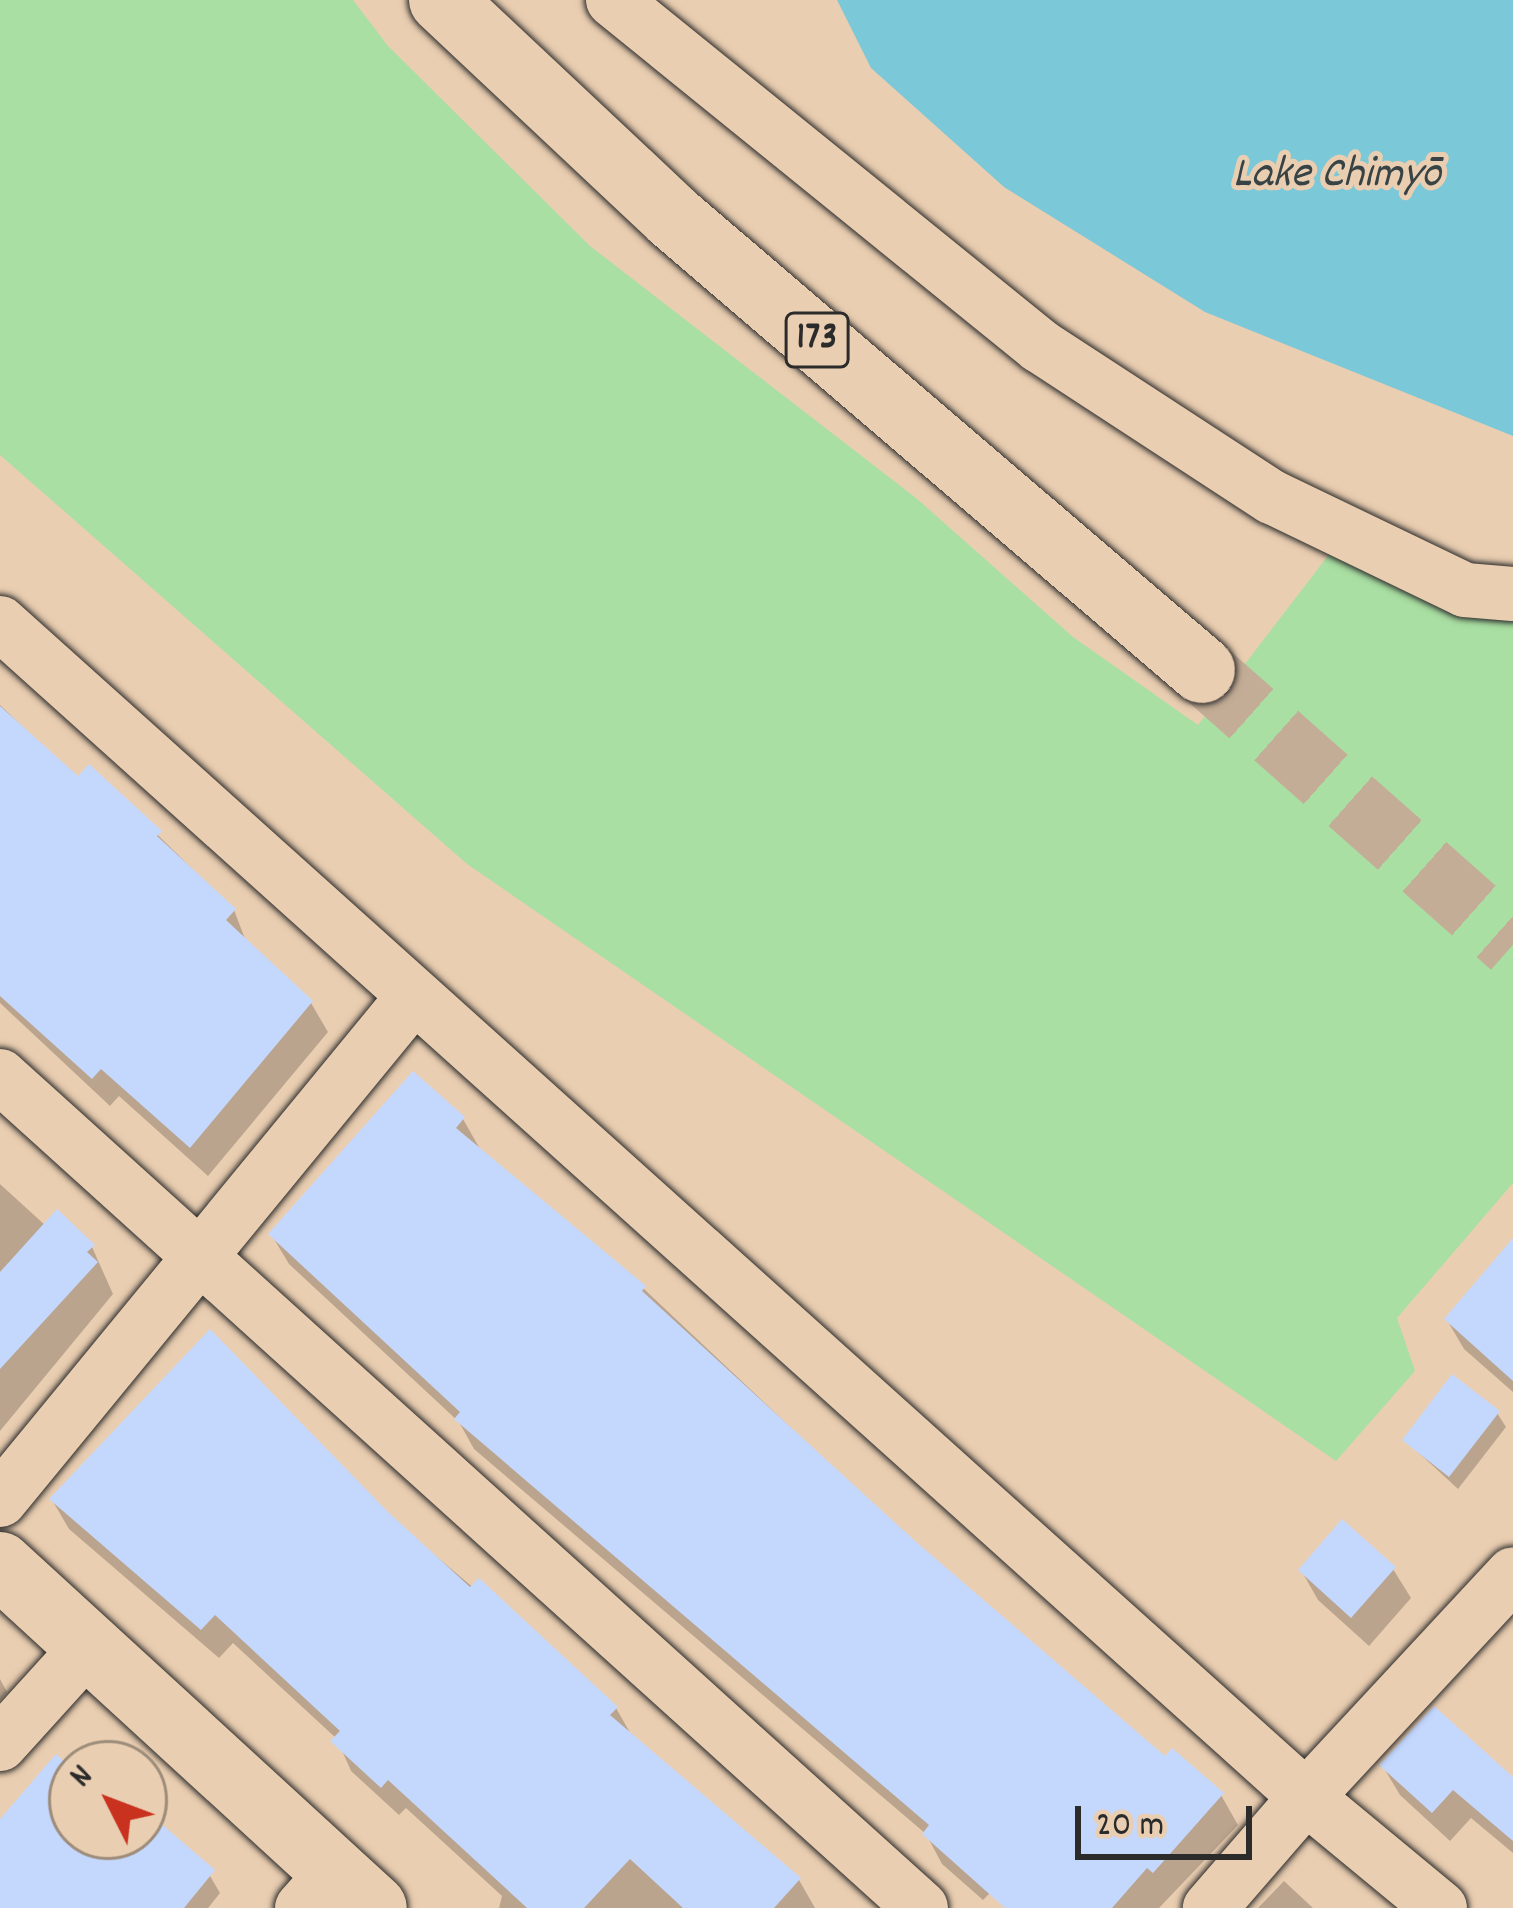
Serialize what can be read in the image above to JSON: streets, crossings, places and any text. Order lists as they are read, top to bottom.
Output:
{
  "streets": {
    "main road": ["173"]
  },
  "water": ["Lake Chimyō"],
  "scale_bar": "20 m",
  "north": "top left"
}
